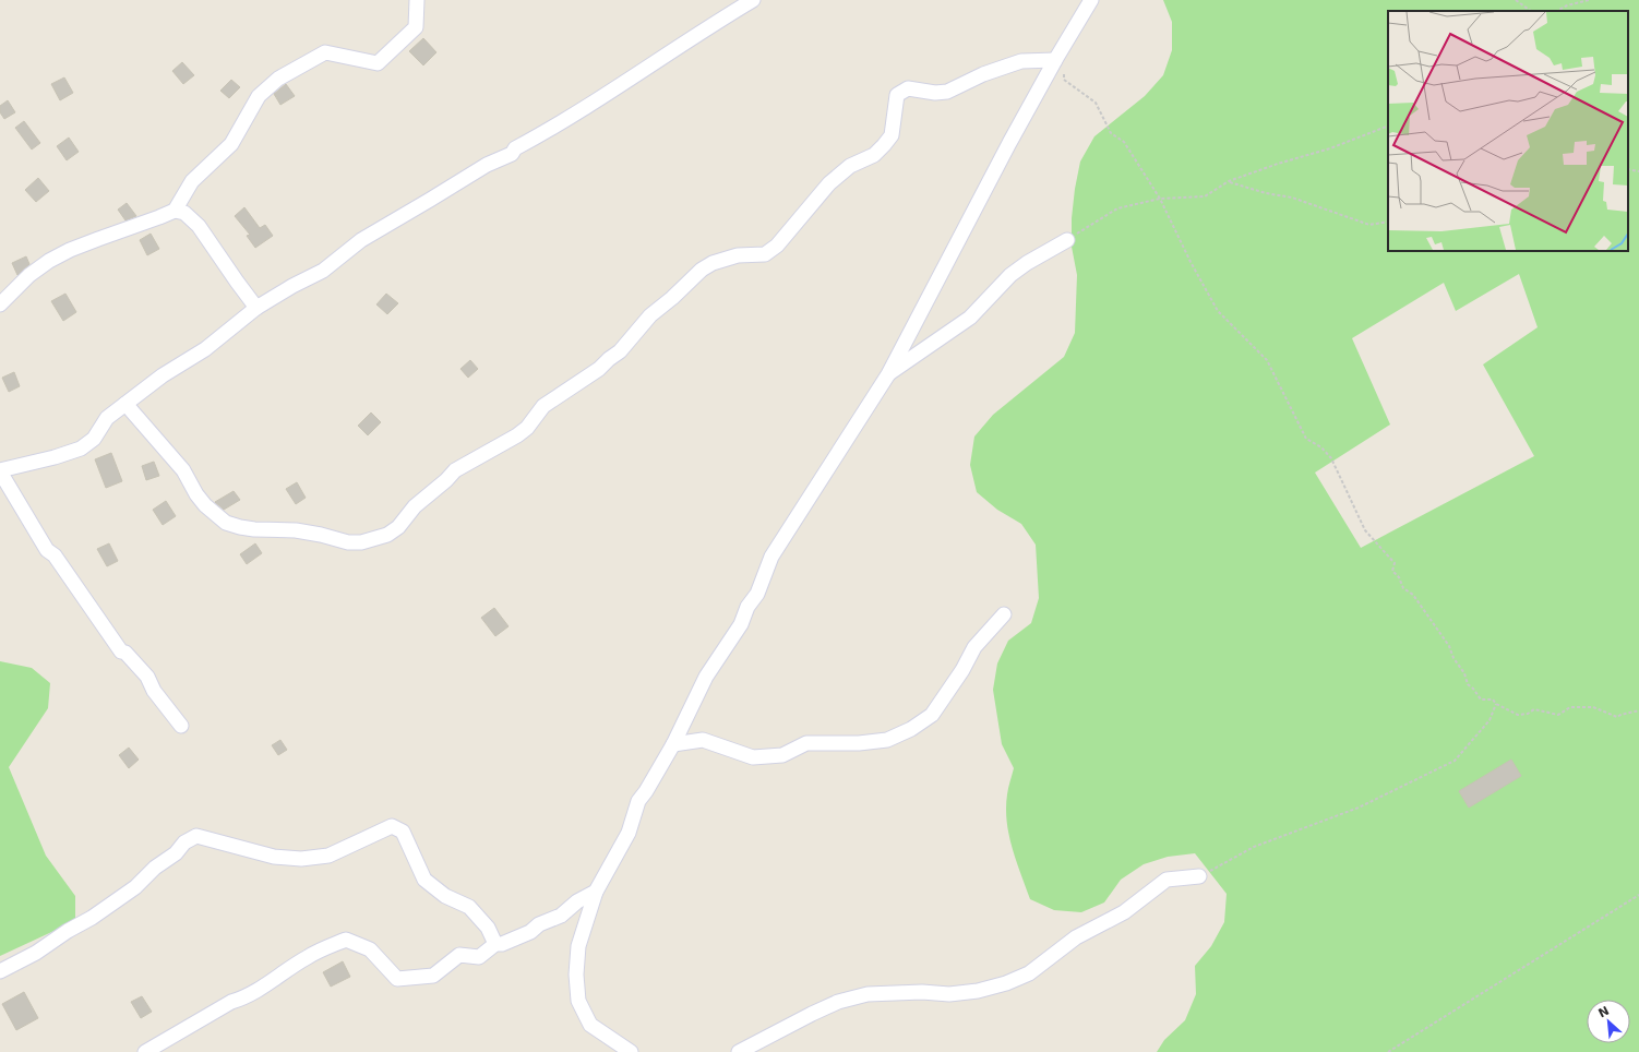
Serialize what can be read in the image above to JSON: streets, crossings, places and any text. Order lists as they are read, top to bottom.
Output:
{
  "north": "top left"
}
